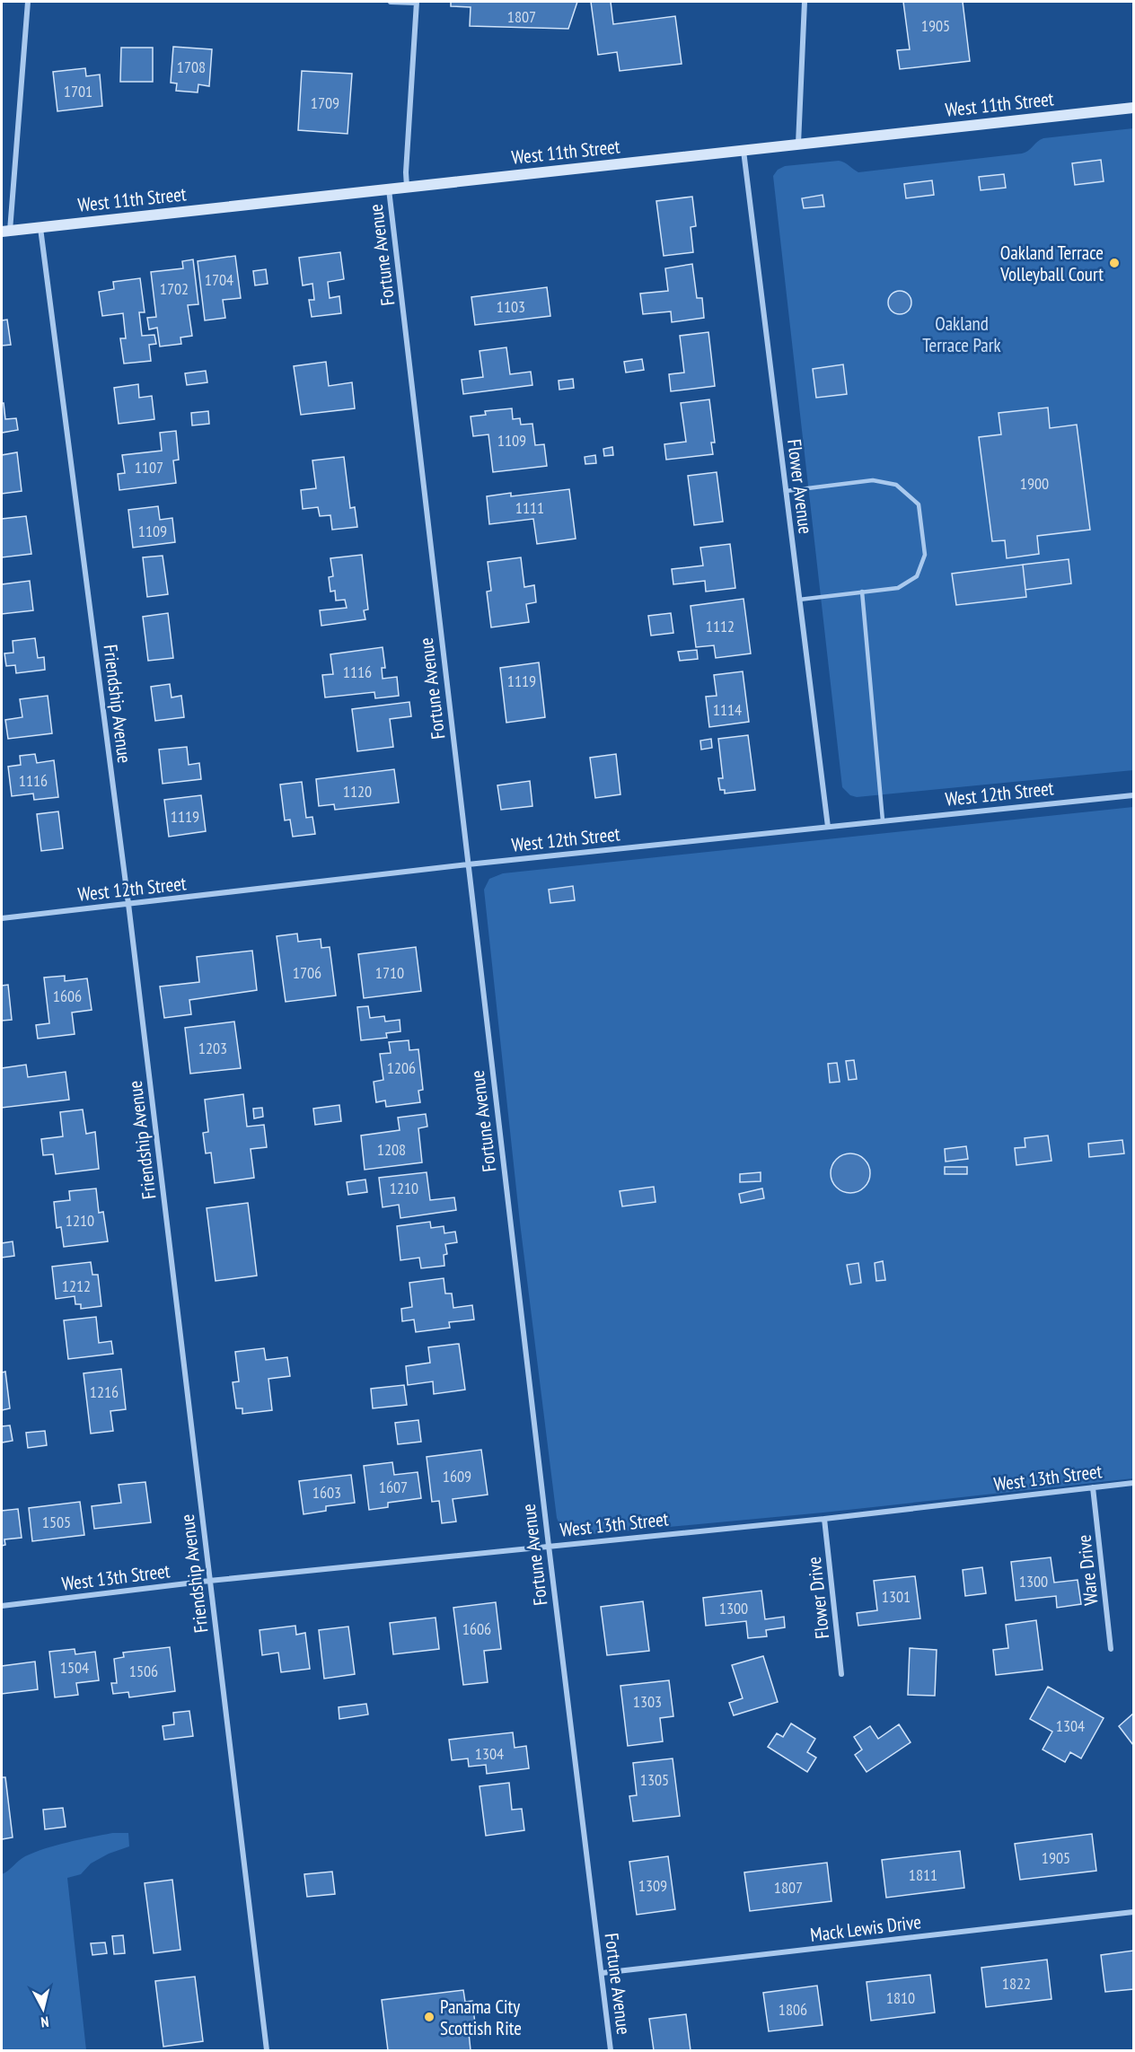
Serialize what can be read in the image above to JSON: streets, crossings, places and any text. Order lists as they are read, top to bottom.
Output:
{
  "streets": {
    "main road": ["West 11th Street"],
    "street": [
      "Fortune Avenue",
      "Flower Avenue",
      "Friendship Avenue",
      "West 12th Street",
      "West 13th Street",
      "Ware Drive",
      "Flower Drive",
      "Mack Lewis Drive"
    ]
  },
  "crossings": [
    ["West 11th Street", "Fortune Avenue"],
    ["West 11th Street", "Flower Avenue"],
    ["West 11th Street", "Friendship Avenue"],
    ["Fortune Avenue", "West 12th Street"],
    ["Fortune Avenue", "West 13th Street"],
    ["Fortune Avenue", "Mack Lewis Drive"],
    ["Flower Avenue", "West 12th Street"],
    ["Friendship Avenue", "West 12th Street"],
    ["Friendship Avenue", "West 13th Street"],
    ["West 13th Street", "Ware Drive"],
    ["West 13th Street", "Flower Drive"]
  ],
  "parks": ["Oakland Terrace Park"],
  "places": ["Oakland Terrace Volleyball Court", "Panama City Scottish Rite"],
  "house_numbers": [
    "1807",
    "1905",
    "1708",
    "1701",
    "1709",
    "1704",
    "1702",
    "1103",
    "1109",
    "1107",
    "1900",
    "1111",
    "1109",
    "1112",
    "1116",
    "1119",
    "1114",
    "1116",
    "1120",
    "1119",
    "1706",
    "1710",
    "1606",
    "1203",
    "1206",
    "1208",
    "1210",
    "1210",
    "1212",
    "1216",
    "1609",
    "1607",
    "1603",
    "1505",
    "1300",
    "1301",
    "1300",
    "1606",
    "1504",
    "1506",
    "1303",
    "1304",
    "1304",
    "1305",
    "1905",
    "1811",
    "1309",
    "1807",
    "1822",
    "1810",
    "1806"
  ],
  "north": "bottom"
}
